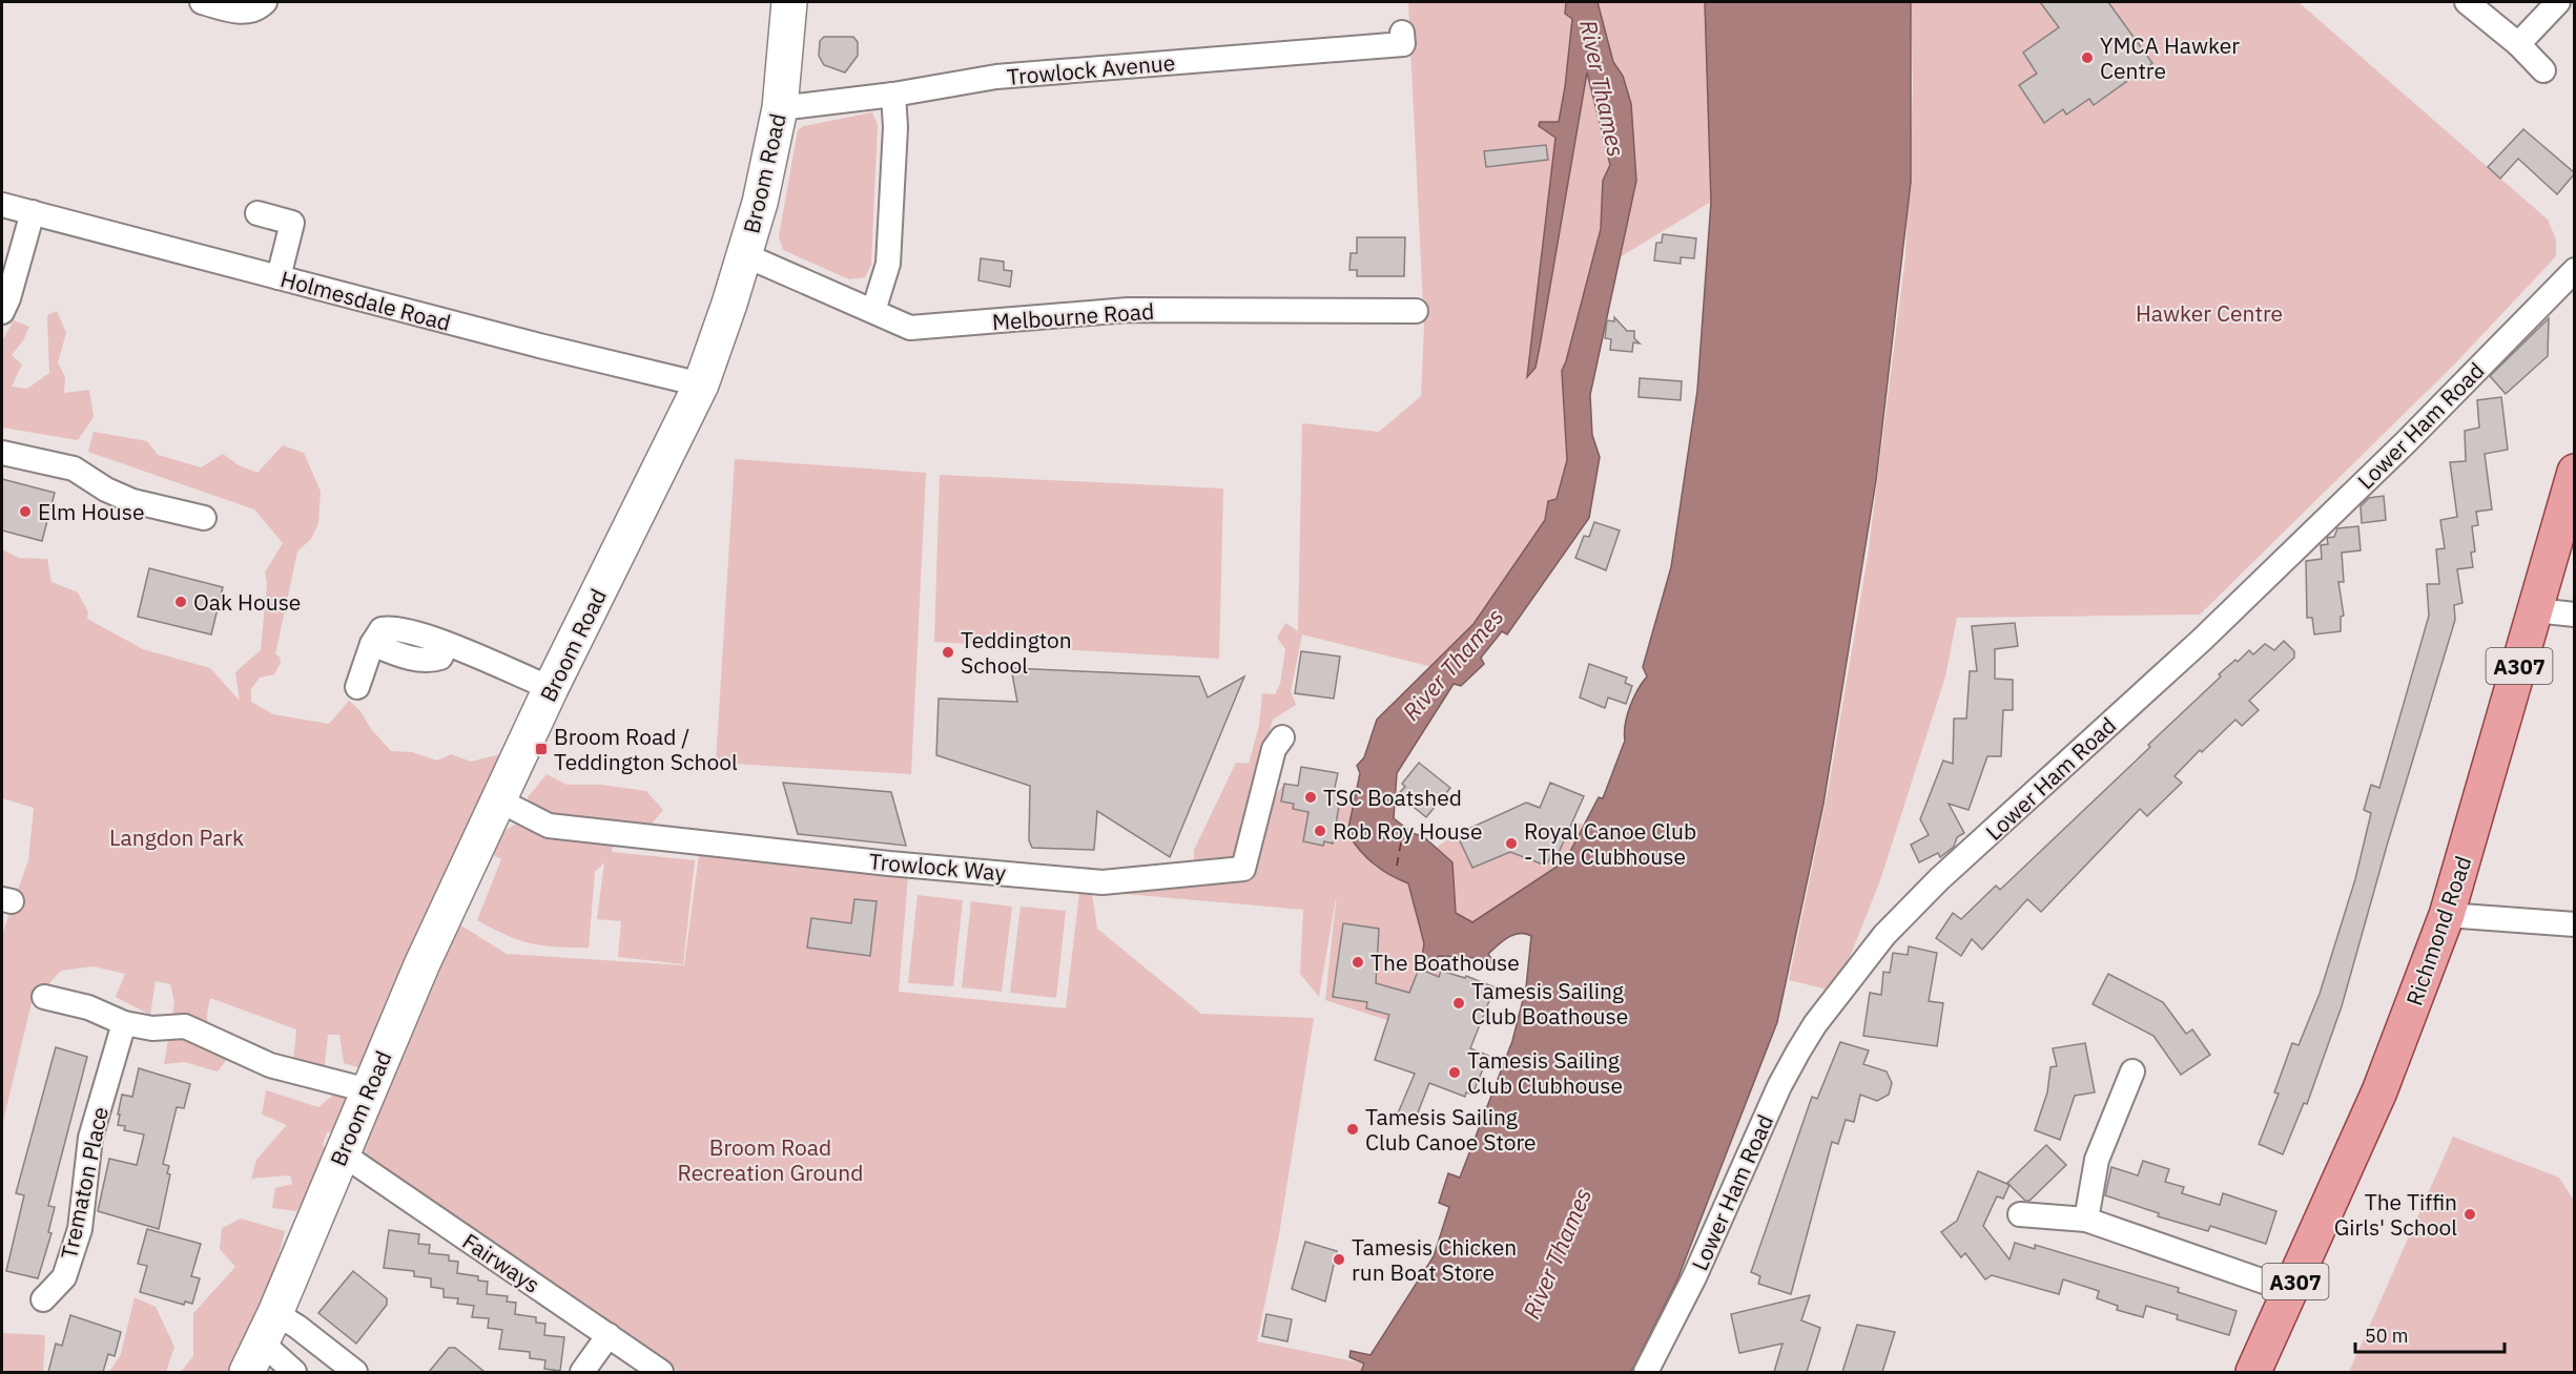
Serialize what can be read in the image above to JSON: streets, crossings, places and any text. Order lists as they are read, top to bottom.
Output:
{
  "streets": {
    "main road": ["A307", "Richmond Road"],
    "street": [
      "Trowlock Avenue",
      "Broom Road",
      "Holmesdale Road",
      "Melbourne Road",
      "Lower Ham Road",
      "Trowlock Way",
      "Trematon Place",
      "Fairways"
    ]
  },
  "crossings": [
    ["Trowlock Avenue", "Broom Road"],
    ["Broom Road", "Holmesdale Road"],
    ["Broom Road", "Melbourne Road"],
    ["Broom Road", "Trowlock Way"],
    ["Broom Road", "Fairways"]
  ],
  "water": ["River Thames"],
  "parks": ["Hawker Centre", "Langdon Park", "Broom Road Recreation Ground"],
  "places": {
    "other": [
      "YMCA Hawker Centre",
      "Elm House",
      "Oak House",
      "Teddington School",
      "TSC Boatshed",
      "Rob Roy House",
      "Royal Canoe Club - The Clubhouse",
      "The Boathouse",
      "Tamesis Sailing Club Boathouse",
      "Tamesis Sailing Club Clubhouse",
      "Tamesis Sailing Club Canoe Store",
      "The Tiffin Girls' School",
      "Tamesis Chicken run Boat Store"
    ],
    "transit": ["Broom Road / Teddington School"]
  },
  "scale_bar": "50 m"
}
